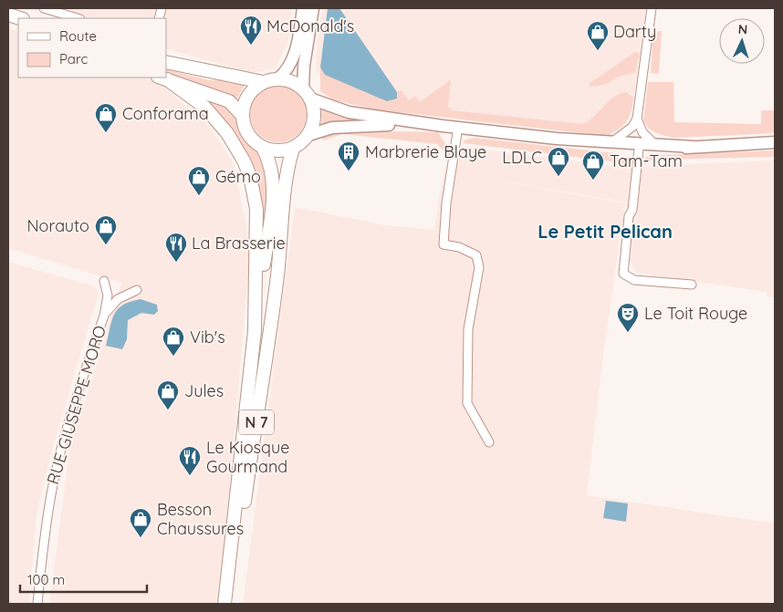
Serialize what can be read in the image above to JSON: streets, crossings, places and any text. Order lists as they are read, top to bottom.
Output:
{
  "streets": {
    "main road": ["N 7"],
    "street": ["RUE GIUSEPPE MORO"]
  },
  "districts": ["Le Petit Pelican"],
  "places": {
    "restaurant": ["McDonald's", "La Brasserie", "Le Kiosque Gourmand"],
    "shop": [
      "Darty",
      "Conforama",
      "LDLC",
      "Tam-Tam",
      "Gémo",
      "Norauto",
      "Vib's",
      "Jules",
      "Besson Chaussures"
    ],
    "building": ["Marbrerie Blaye"],
    "theatre": ["Le Toit Rouge"]
  },
  "legend": ["Route", "Parc"],
  "scale_bar": "100 m",
  "north": "top"
}
